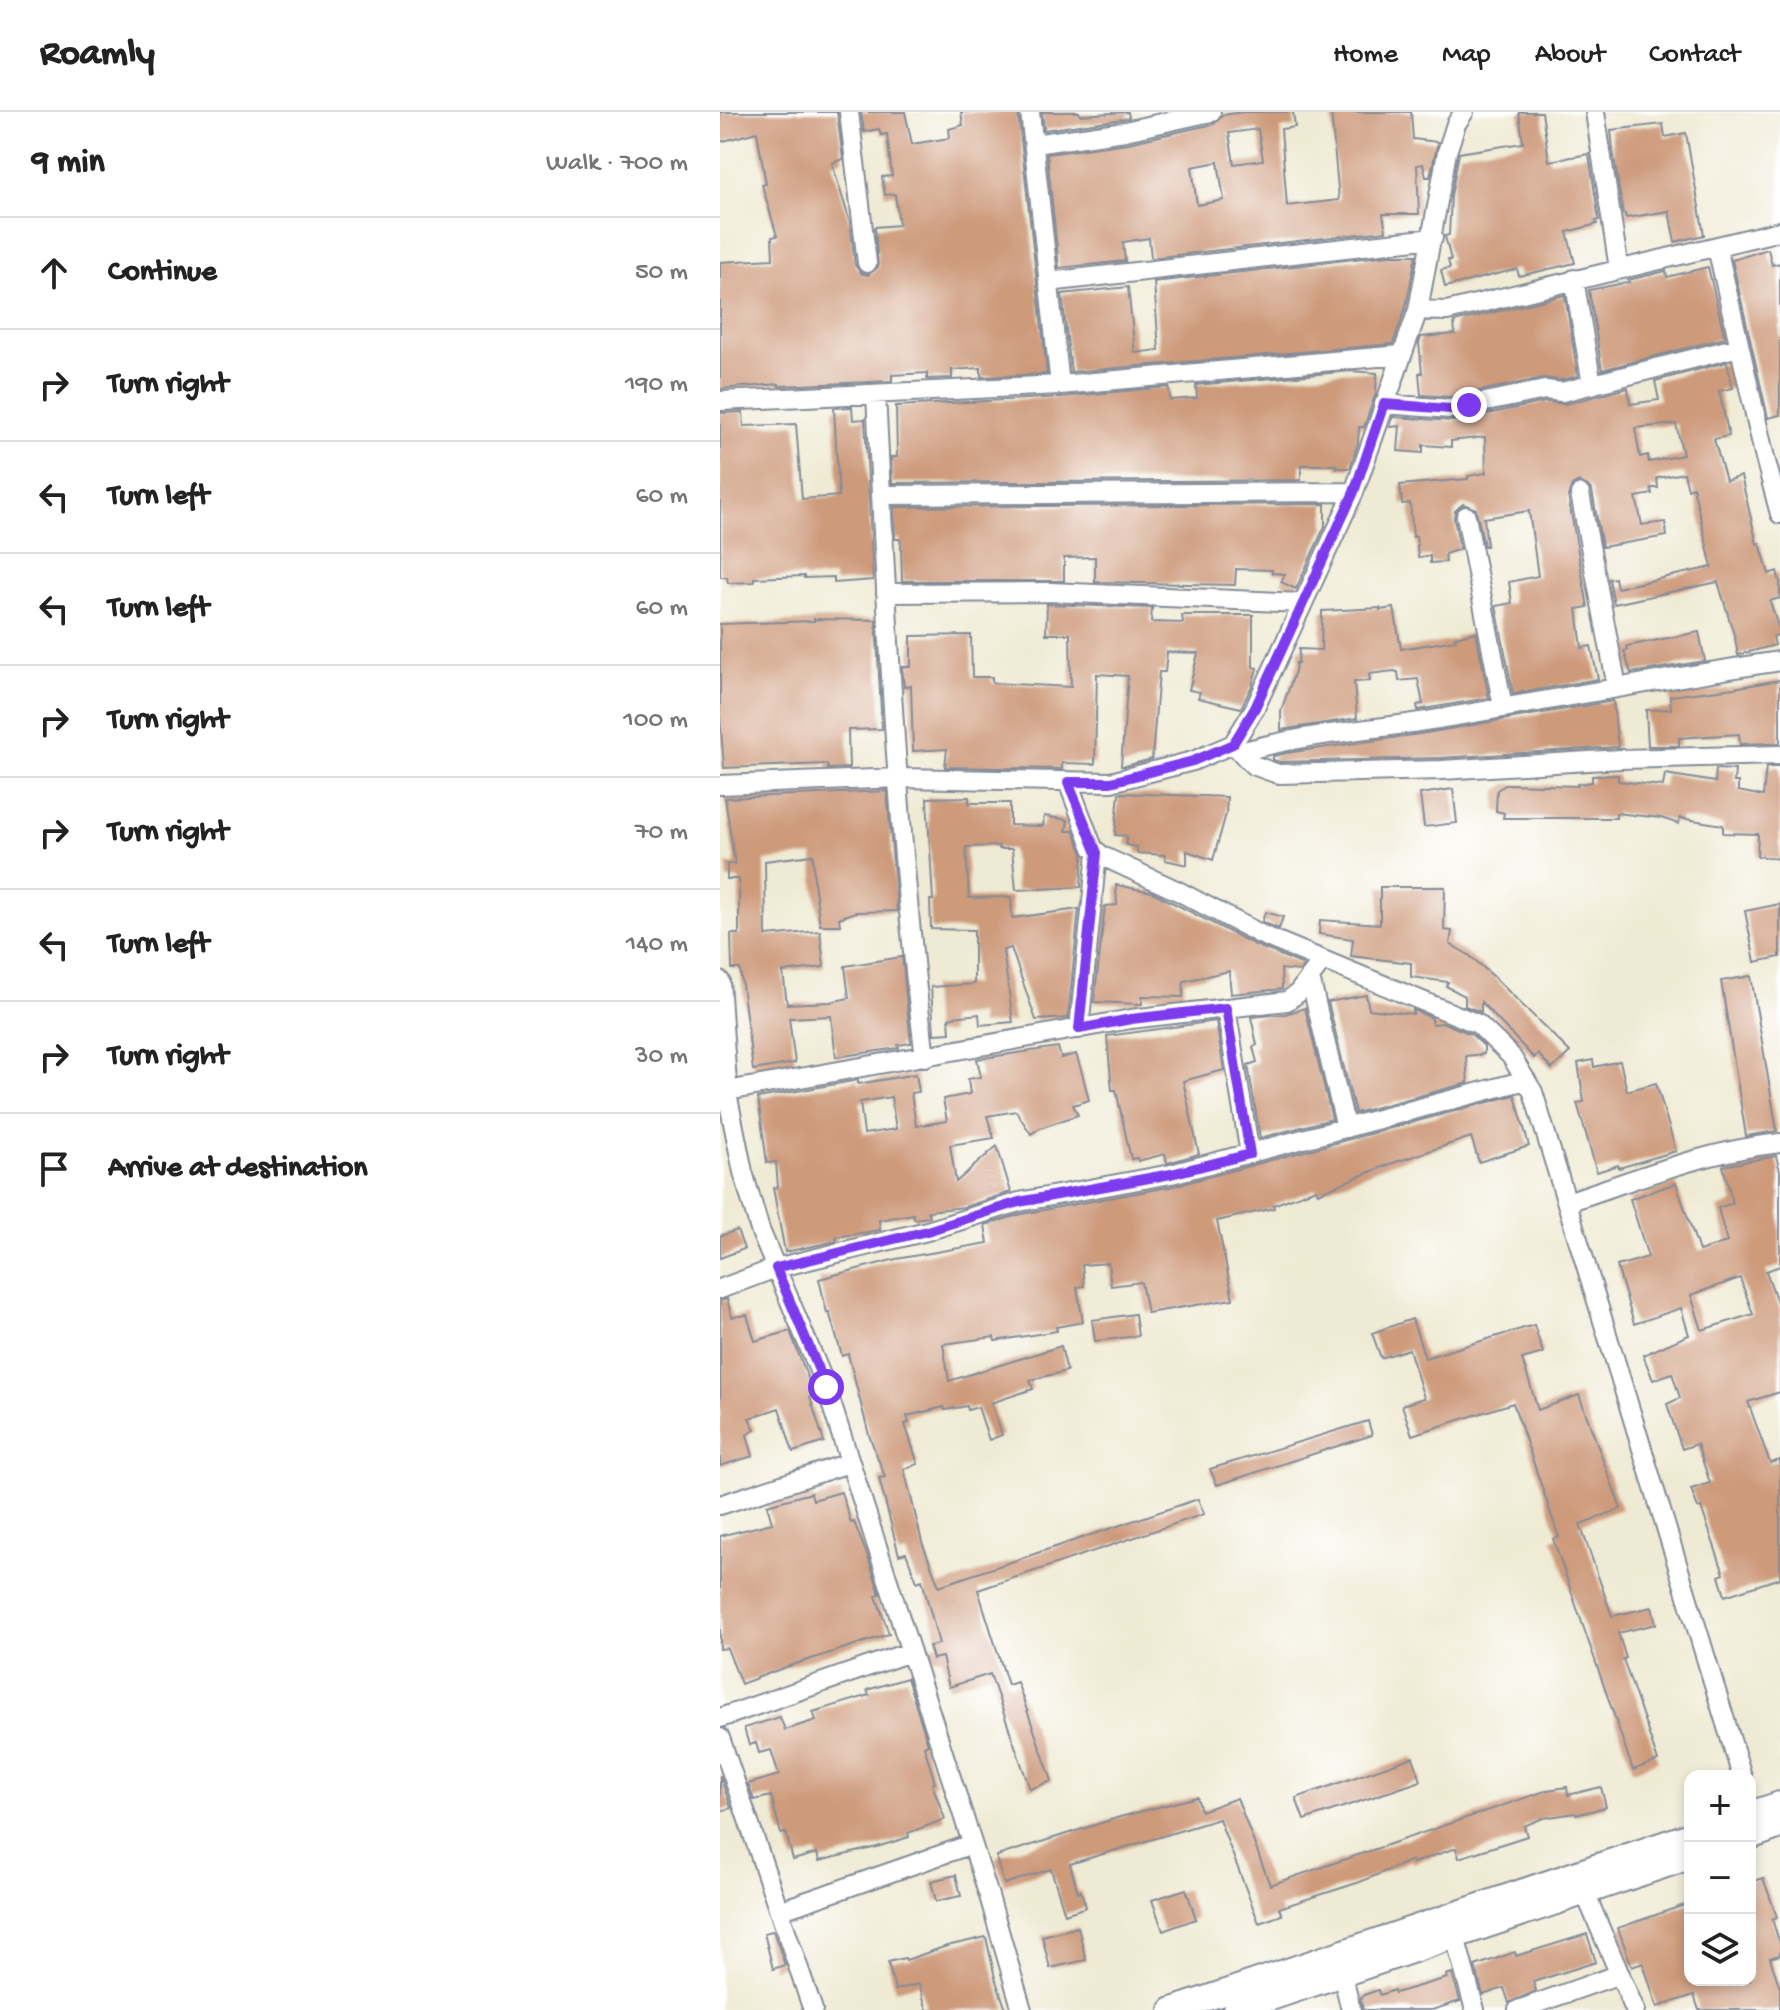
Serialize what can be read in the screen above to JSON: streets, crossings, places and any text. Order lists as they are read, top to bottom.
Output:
{
  "page": {
    "header": "Roamly",
    "nav": [
      "Home",
      "Map",
      "About",
      "Contact"
    ],
    "heading": ["9 min", "Walk · 700 m"],
    "list": [
      ["Continue", "50 m"],
      ["Turn right", "190 m"],
      ["Turn left", "60 m"],
      ["Turn left", "60 m"],
      ["Turn right", "100 m"],
      ["Turn right", "70 m"],
      ["Turn left", "140 m"],
      ["Turn right", "30 m"],
      "Arrive at destination"
    ],
    "map_buttons": ["+", "−"]
  }
}
